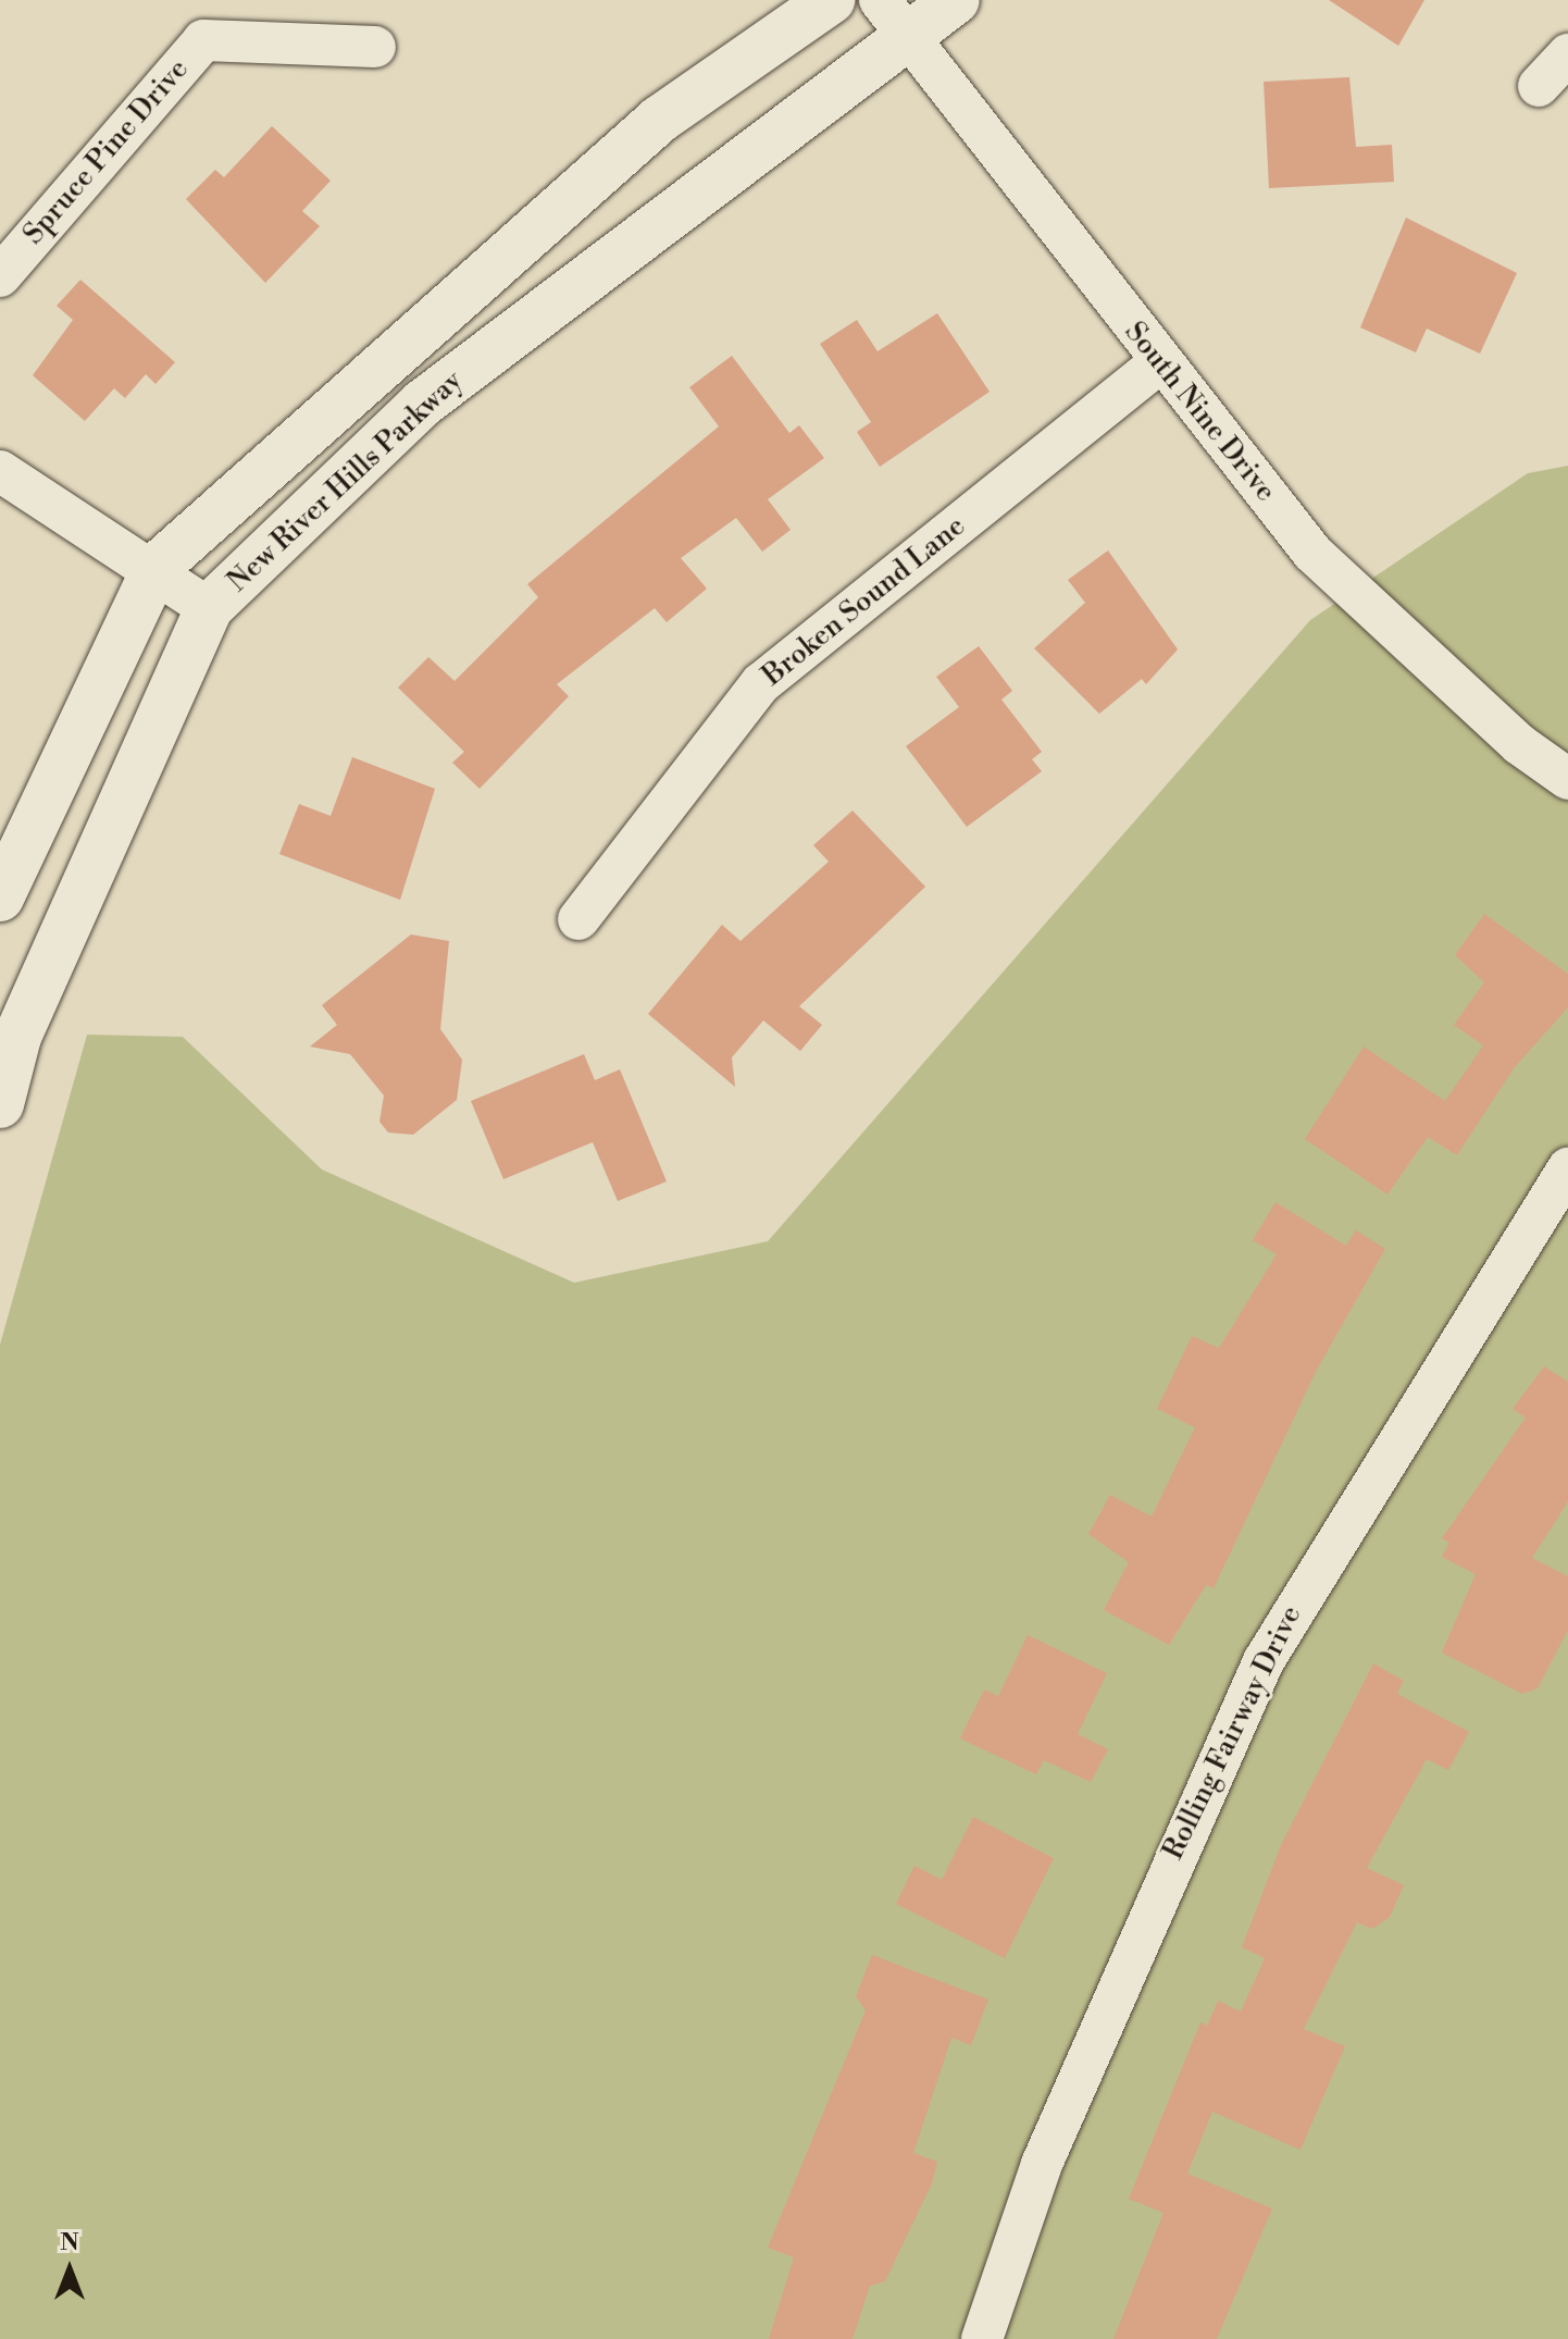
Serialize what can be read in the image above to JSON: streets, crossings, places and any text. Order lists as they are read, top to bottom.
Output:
{
  "streets": {
    "street": [
      "Spruce Pine Drive",
      "South Nine Drive",
      "New River Hills Parkway",
      "Broken Sound Lane",
      "Rolling Fairway Drive"
    ]
  },
  "crossings": [
    ["South Nine Drive", "New River Hills Parkway"],
    ["South Nine Drive", "Broken Sound Lane"]
  ],
  "north": "top"
}
